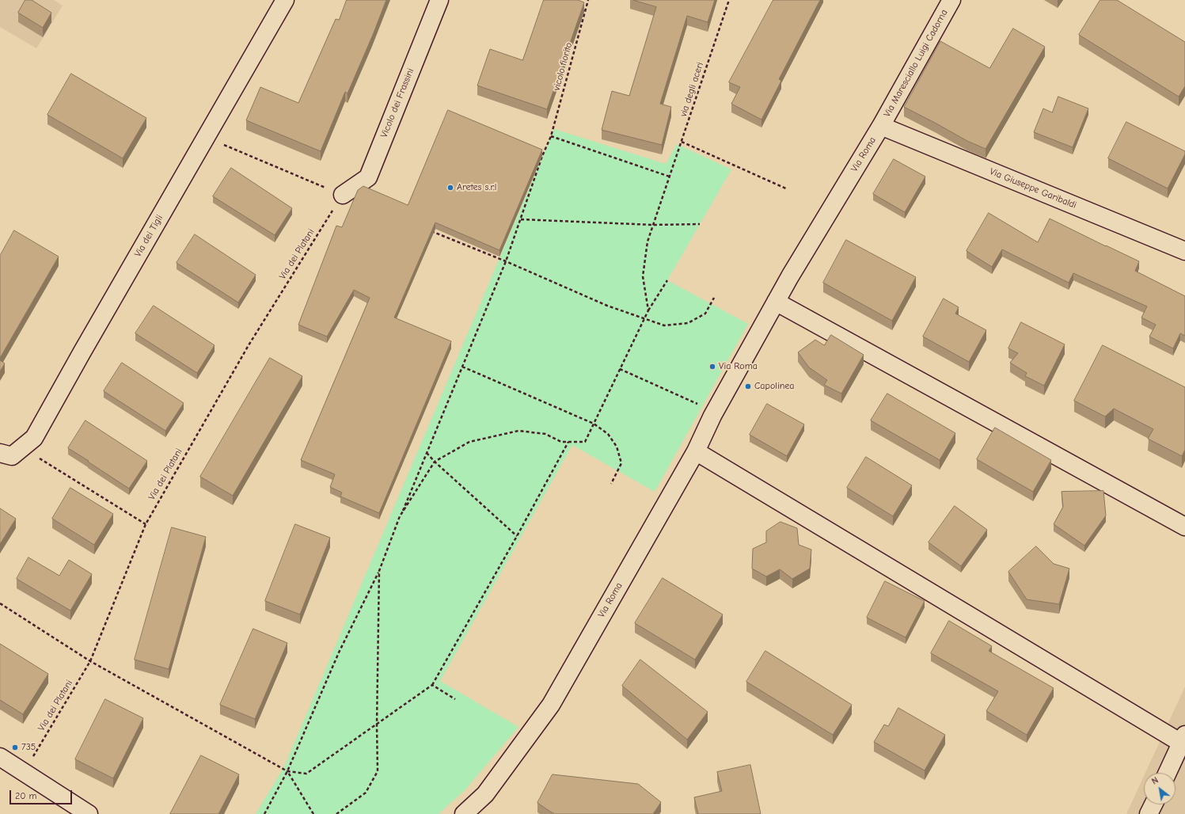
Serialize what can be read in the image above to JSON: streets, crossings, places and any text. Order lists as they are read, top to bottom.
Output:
{
  "streets": {
    "street": [
      "Via Maresciallo Luigi Cadorna",
      "Vicolo dei Frassini",
      "Via Roma",
      "Via Giuseppe Garibaldi",
      "Via dei Tigli"
    ],
    "path": ["vicolo fiorito", "via degli aceri", "Via dei Platani"]
  },
  "crossings": [
    ["Via Maresciallo Luigi Cadorna", "Via Roma"],
    ["Via Maresciallo Luigi Cadorna", "Via Giuseppe Garibaldi"],
    ["Vicolo dei Frassini", "Via dei Platani"],
    ["Via Roma", "Via Giuseppe Garibaldi"]
  ],
  "places": [
    "Aretes s.r.l",
    "Via Roma",
    "Capolinea",
    "735"
  ],
  "scale_bar": "20 m",
  "north": "top left"
}
